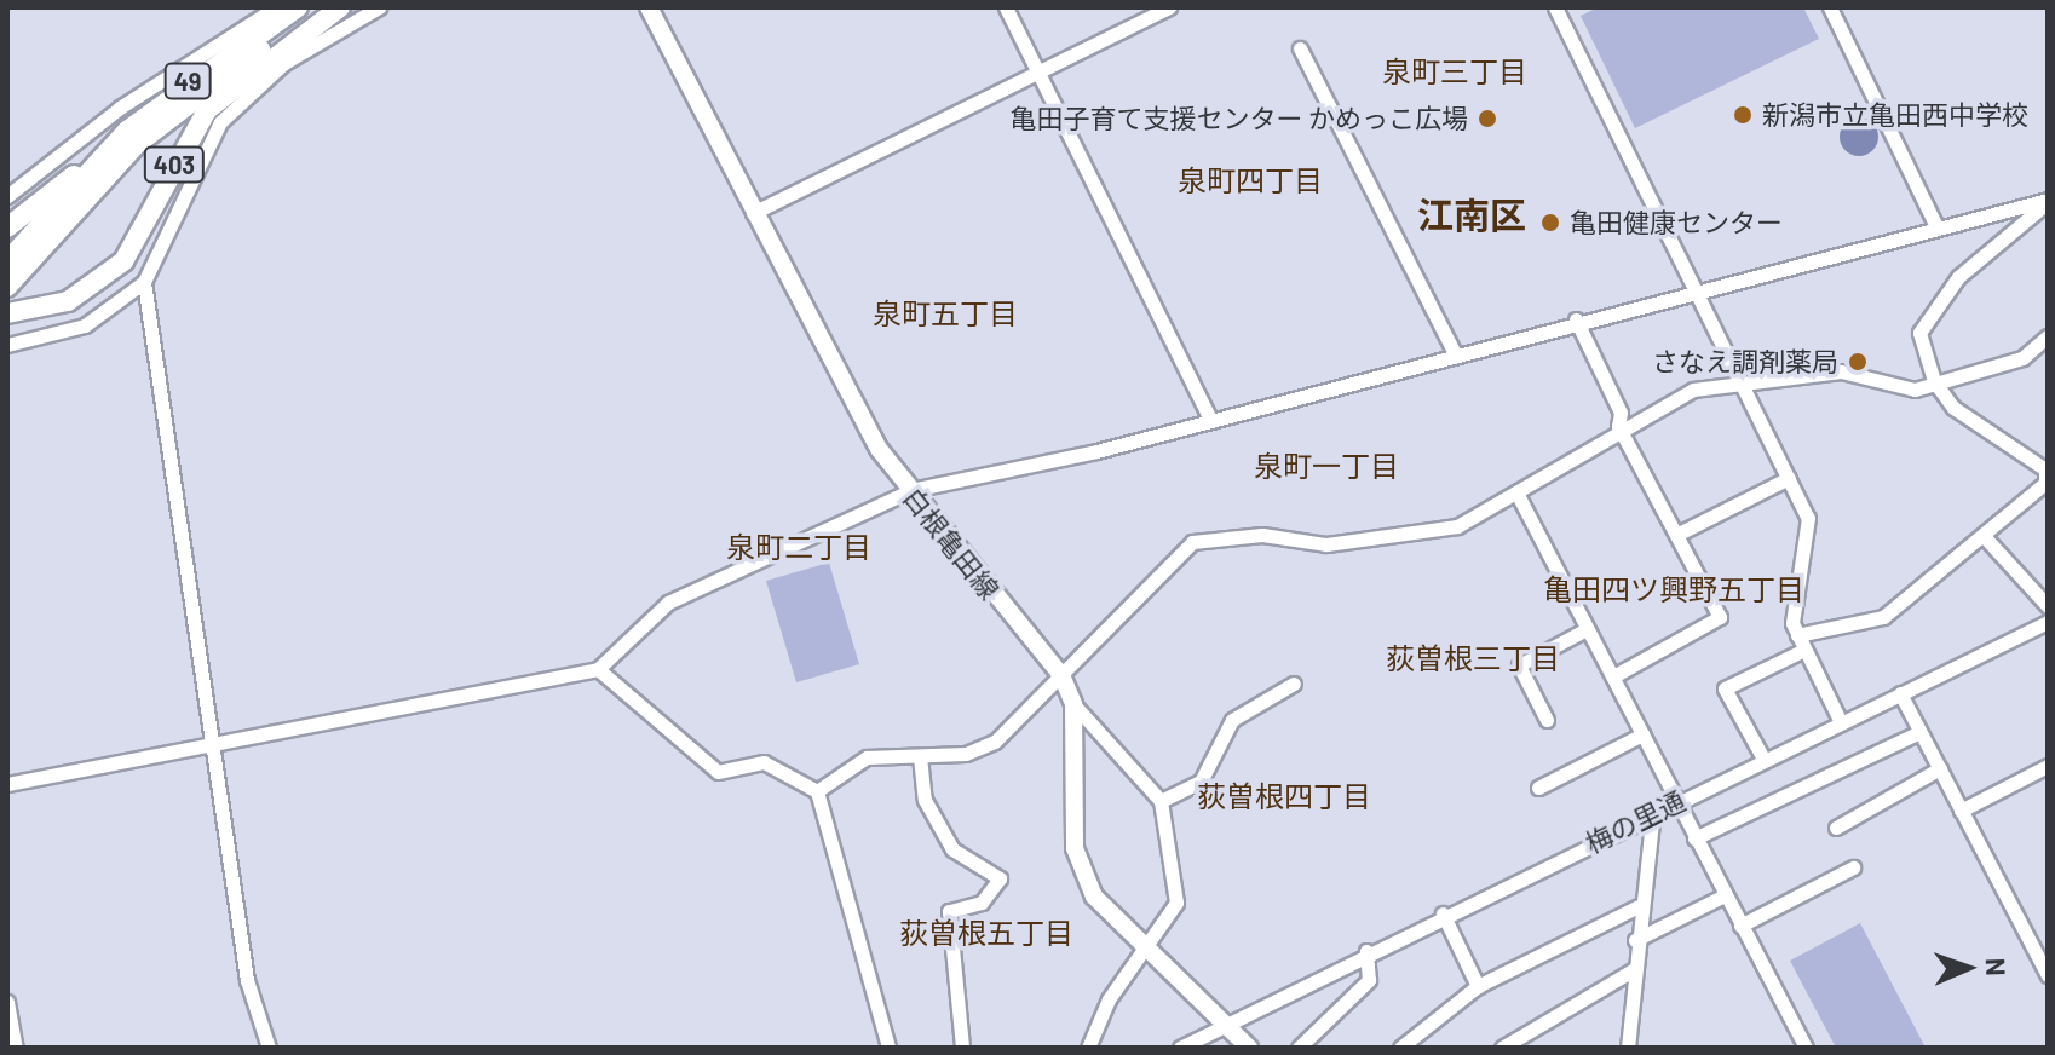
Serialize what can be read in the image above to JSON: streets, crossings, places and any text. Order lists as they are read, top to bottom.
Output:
{
  "streets": {
    "highway": ["49", "403"],
    "main road": ["白根亀田線"],
    "street": ["梅の里通"]
  },
  "crossings": [
    ["白根亀田線", "梅の里通"]
  ],
  "districts": [
    "泉町三丁目",
    "泉町四丁目",
    "江南区",
    "泉町五丁目",
    "泉町一丁目",
    "泉町二丁目",
    "亀田四ツ興野五丁目",
    "荻曽根三丁目",
    "荻曽根四丁目",
    "荻曽根五丁目"
  ],
  "places": [
    "新潟市立亀田西中学校",
    "亀田子育て支援センター かめっこ広場",
    "亀田健康センター",
    "さなえ調剤薬局"
  ],
  "north": "right"
}
